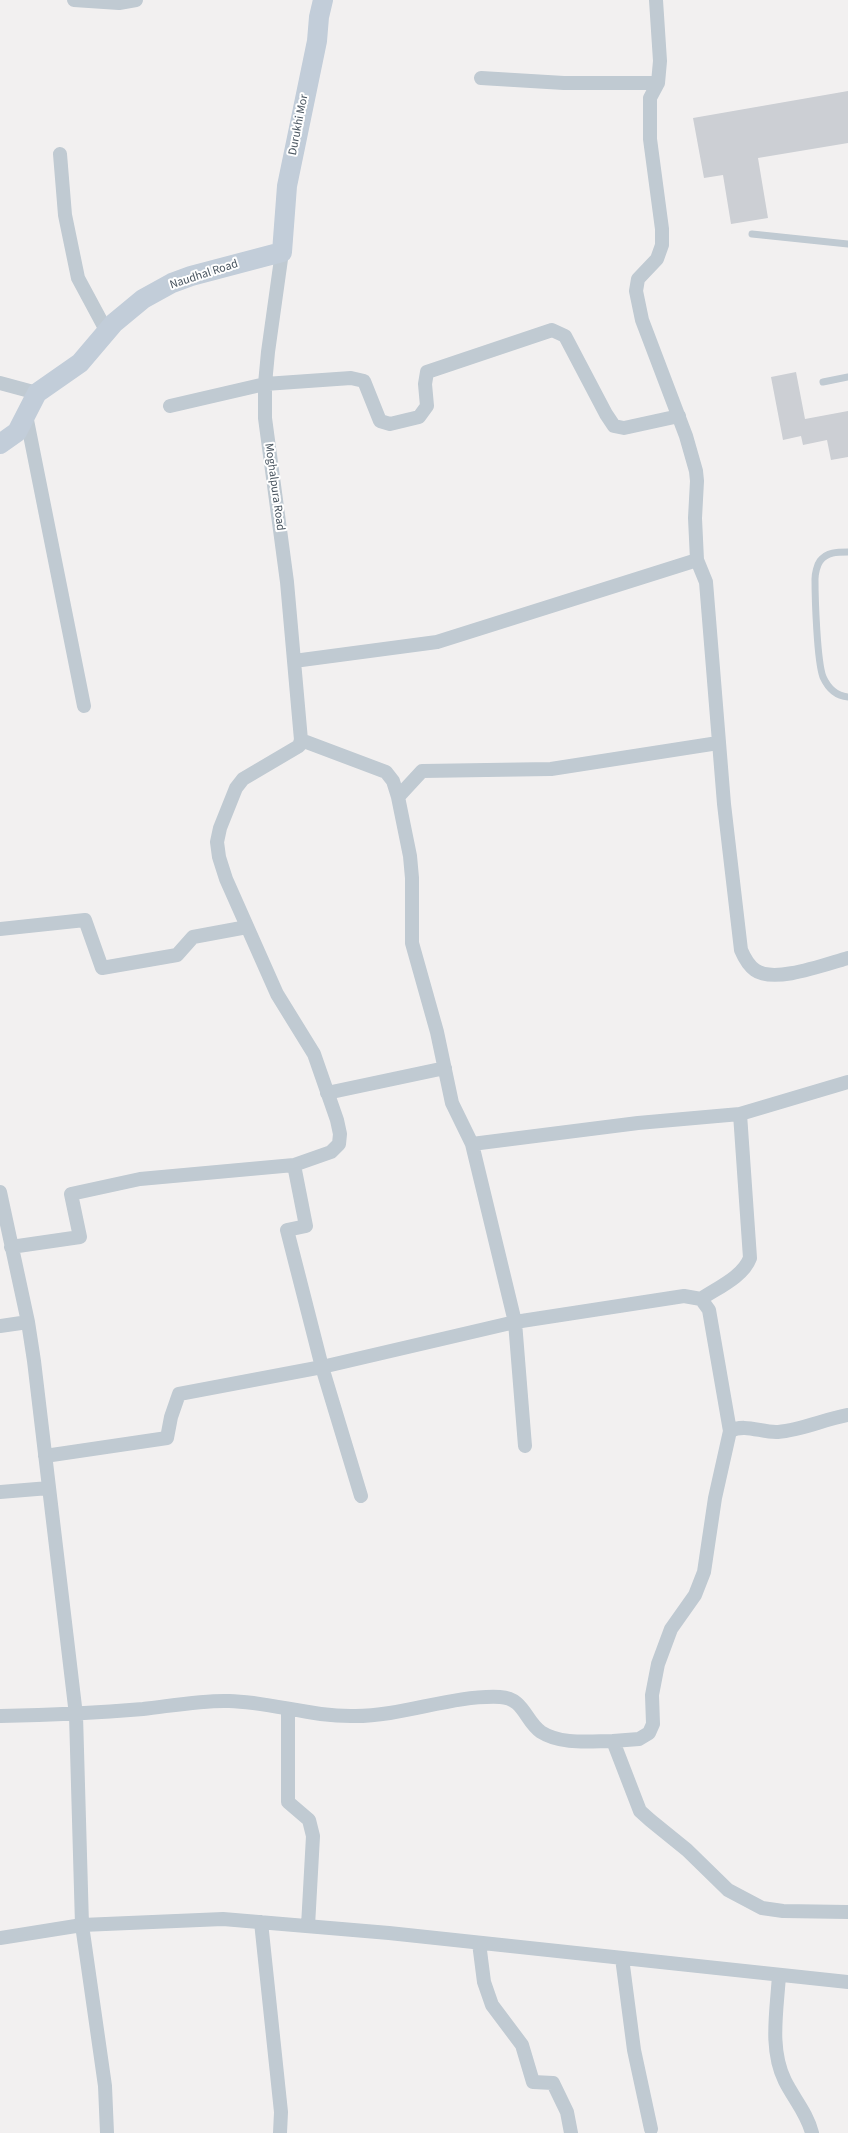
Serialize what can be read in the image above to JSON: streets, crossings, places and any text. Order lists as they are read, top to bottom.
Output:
{
  "streets": {
    "street": ["Durukhi Mor", "Naudhal Road", "Moghalpura Road"]
  },
  "crossings": [
    ["Durukhi Mor", "Naudhal Road"],
    ["Durukhi Mor", "Moghalpura Road"],
    ["Naudhal Road", "Moghalpura Road"]
  ]
}
